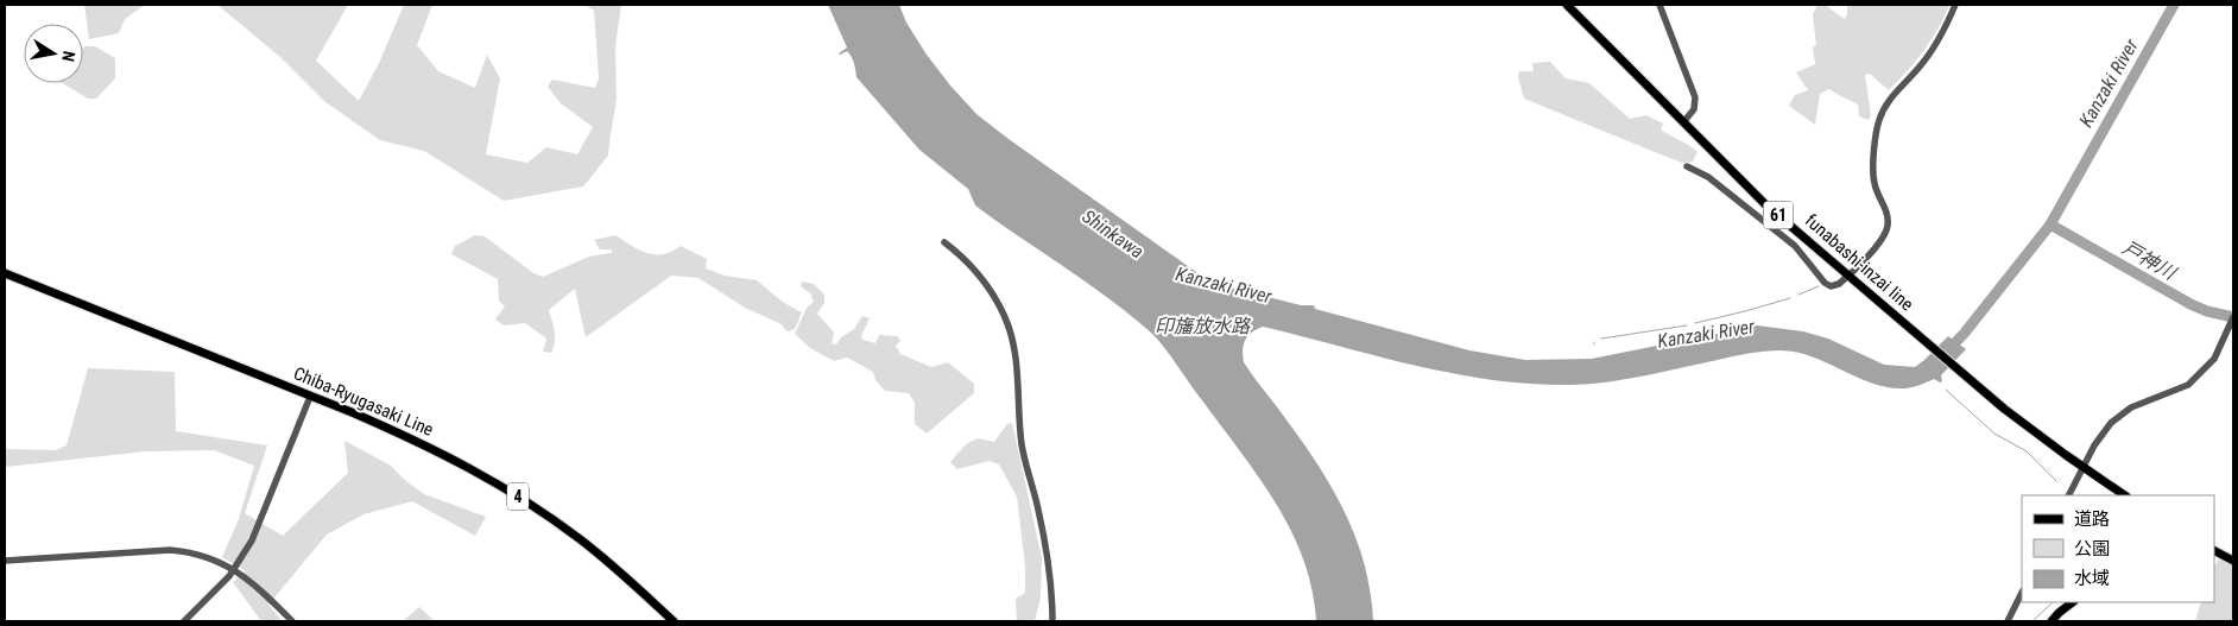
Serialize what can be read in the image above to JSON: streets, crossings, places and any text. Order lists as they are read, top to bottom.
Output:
{
  "streets": {
    "main road": [
      "61",
      "funabashi-inzai line",
      "Chiba-Ryugasaki Line",
      "4"
    ]
  },
  "water": [
    "Kanzaki River",
    "Shinkawa",
    "戸神川",
    "印旛放水路"
  ],
  "legend": ["道路", "公園", "水域"],
  "north": "right"
}
